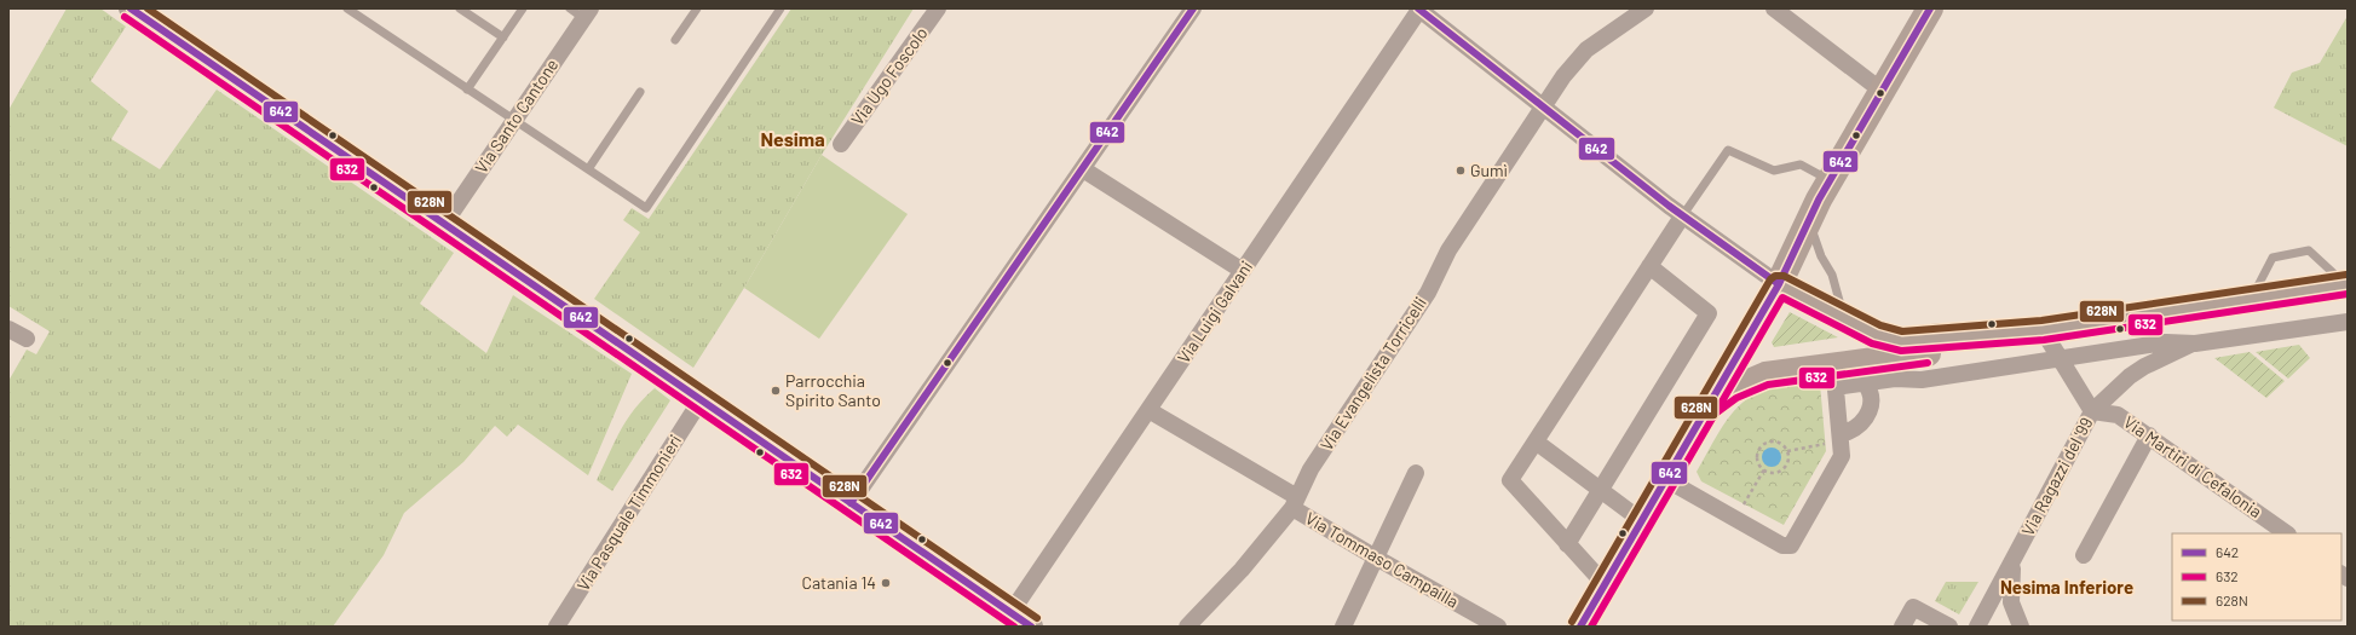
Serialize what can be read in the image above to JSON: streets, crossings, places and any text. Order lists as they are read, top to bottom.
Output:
{
  "streets": {
    "street": [
      "Via Ugo Foscolo",
      "Via Santo Cantone",
      "Via Luigi Galvani",
      "Via Evangelista Torricelli",
      "Via Martiri di Cefalonia",
      "Via Ragazzi del '99",
      "Via Pasquale Timmonieri",
      "Via Tommaso Campailla"
    ]
  },
  "crossings": [
    ["Via Luigi Galvani", "Via Tommaso Campailla"],
    ["Via Evangelista Torricelli", "Via Tommaso Campailla"],
    ["Via Martiri di Cefalonia", "Via Ragazzi del '99"]
  ],
  "districts": ["Nesima", "Nesima Inferiore"],
  "places": ["Gumì", "Parrocchia Spirito Santo", "Catania 14"],
  "lines": ["transit line 642", "transit line 628N", "transit line 632"],
  "legend": ["642", "632", "628N"]
}
